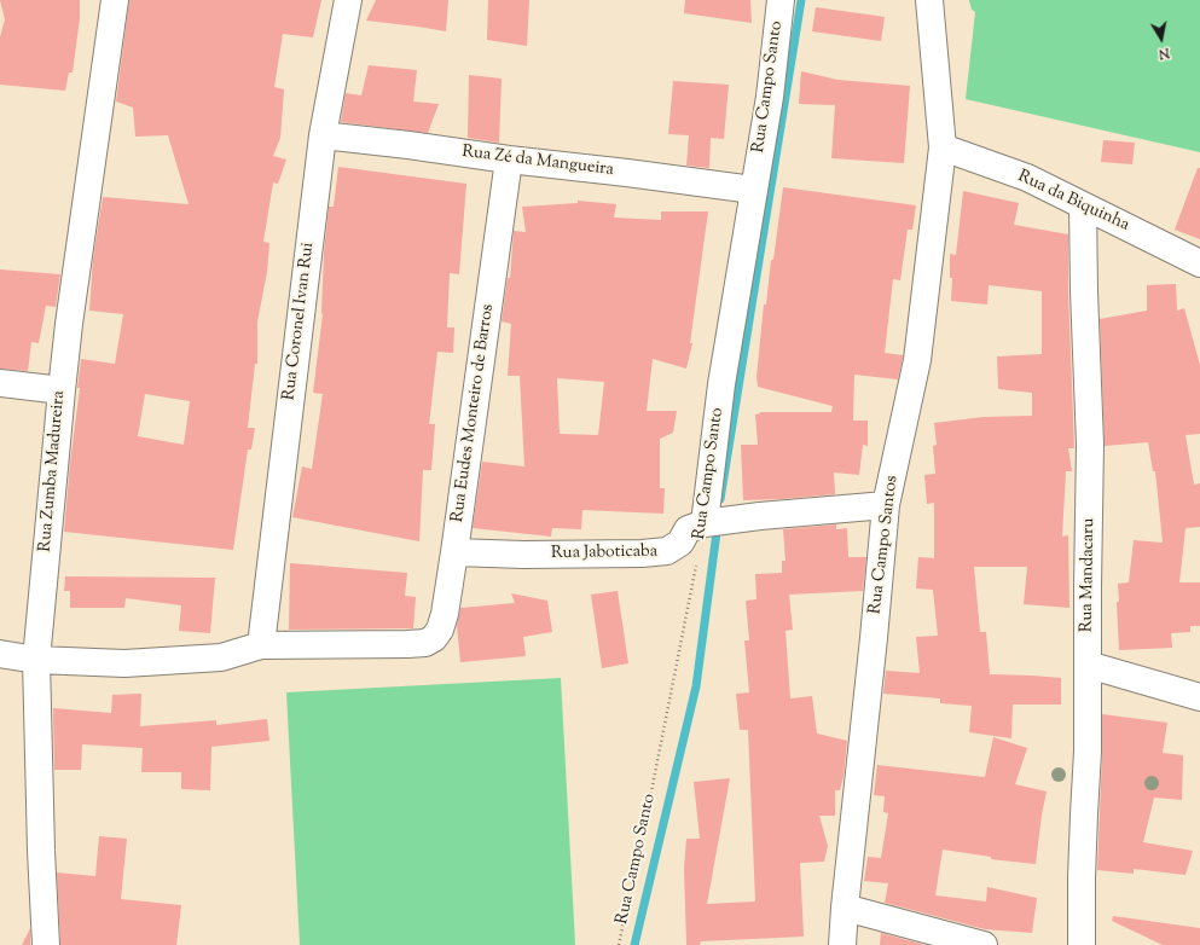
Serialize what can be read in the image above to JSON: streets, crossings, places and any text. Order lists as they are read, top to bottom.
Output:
{
  "streets": {
    "street": [
      "Rua Campo Santo",
      "Rua Zé da Mangueira",
      "Rua da Biquinha",
      "Rua Coronel Ivan Rui",
      "Rua Eudes Monteiro de Barros",
      "Rua Zumba Madureira",
      "Rua Campo Santos",
      "Rua Jaboticaba",
      "Rua Mandacaru"
    ]
  },
  "crossings": [
    ["Rua Campo Santo", "Rua Zé da Mangueira"],
    ["Rua Campo Santo", "Rua Jaboticaba"],
    ["Rua Zé da Mangueira", "Rua Coronel Ivan Rui"],
    ["Rua Zé da Mangueira", "Rua Eudes Monteiro de Barros"],
    ["Rua da Biquinha", "Rua Campo Santos"],
    ["Rua da Biquinha", "Rua Mandacaru"],
    ["Rua Coronel Ivan Rui", "Rua Eudes Monteiro de Barros"],
    ["Rua Eudes Monteiro de Barros", "Rua Zumba Madureira"],
    ["Rua Eudes Monteiro de Barros", "Rua Jaboticaba"],
    ["Rua Campo Santos", "Rua Jaboticaba"]
  ],
  "north": "bottom"
}
